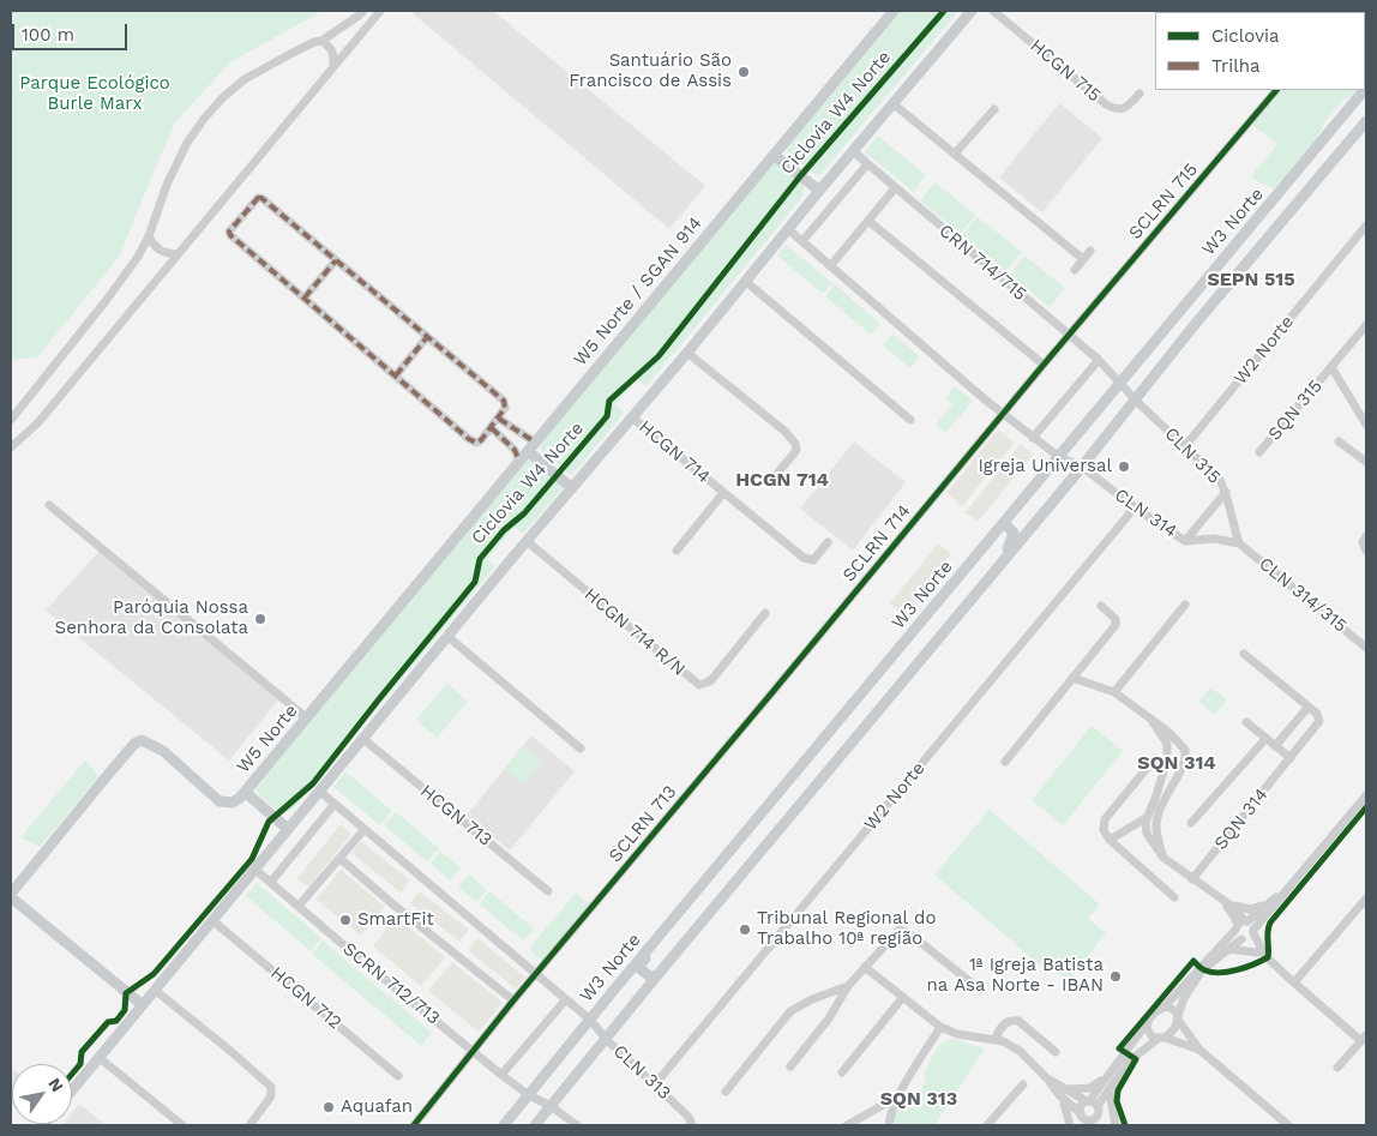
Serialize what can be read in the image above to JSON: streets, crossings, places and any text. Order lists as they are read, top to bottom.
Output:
{
  "streets": {
    "main road": ["W3 Norte", "W5 Norte / SGAN 914", "W5 Norte"],
    "street": [
      "HCGN 715",
      "SCLRN 715",
      "CRN 714/715",
      "W2 Norte",
      "SQN 315",
      "HCGN 714",
      "CLN 315",
      "CLN 314",
      "SCLRN 714",
      "CLN 314/315",
      "HCGN 714 R/N",
      "HCGN 713",
      "SQN 314",
      "SCLRN 713",
      "SCRN 712/713",
      "HCGN 712",
      "CLN 313"
    ],
    "cycle path": ["Ciclovia W4 Norte"]
  },
  "crossings": [
    ["SCLRN 715", "CRN 714/715"],
    ["W3 Norte", "CRN 714/715"],
    ["W3 Norte", "CLN 315"],
    ["W3 Norte", "CLN 314"],
    ["W3 Norte", "SCRN 712/713"],
    ["W3 Norte", "CLN 313"],
    ["CRN 714/715", "CLN 315"],
    ["W5 Norte / SGAN 914", "W5 Norte"],
    ["W2 Norte", "CLN 315"],
    ["W2 Norte", "CLN 314"],
    ["W2 Norte", "CLN 313"],
    ["CLN 315", "CLN 314"],
    ["CLN 315", "CLN 314/315"],
    ["CLN 314", "CLN 314/315"],
    ["SCLRN 714", "SCLRN 713"],
    ["SCLRN 713", "SCRN 712/713"]
  ],
  "districts": [
    "SEPN 515",
    "HCGN 714",
    "SQN 314",
    "SQN 313"
  ],
  "parks": ["Parque Ecológico Burle Marx"],
  "places": [
    "Santuário São Francisco de Assis",
    "Igreja Universal",
    "Paróquia Nossa Senhora da Consolata",
    "SmartFit",
    "Tribunal Regional do Trabalho 10ª região",
    "1ª Igreja Batista na Asa Norte - IBAN",
    "Aquafan"
  ],
  "legend": ["Ciclovia", "Trilha"],
  "scale_bar": "100 m",
  "north": "top right"
}
